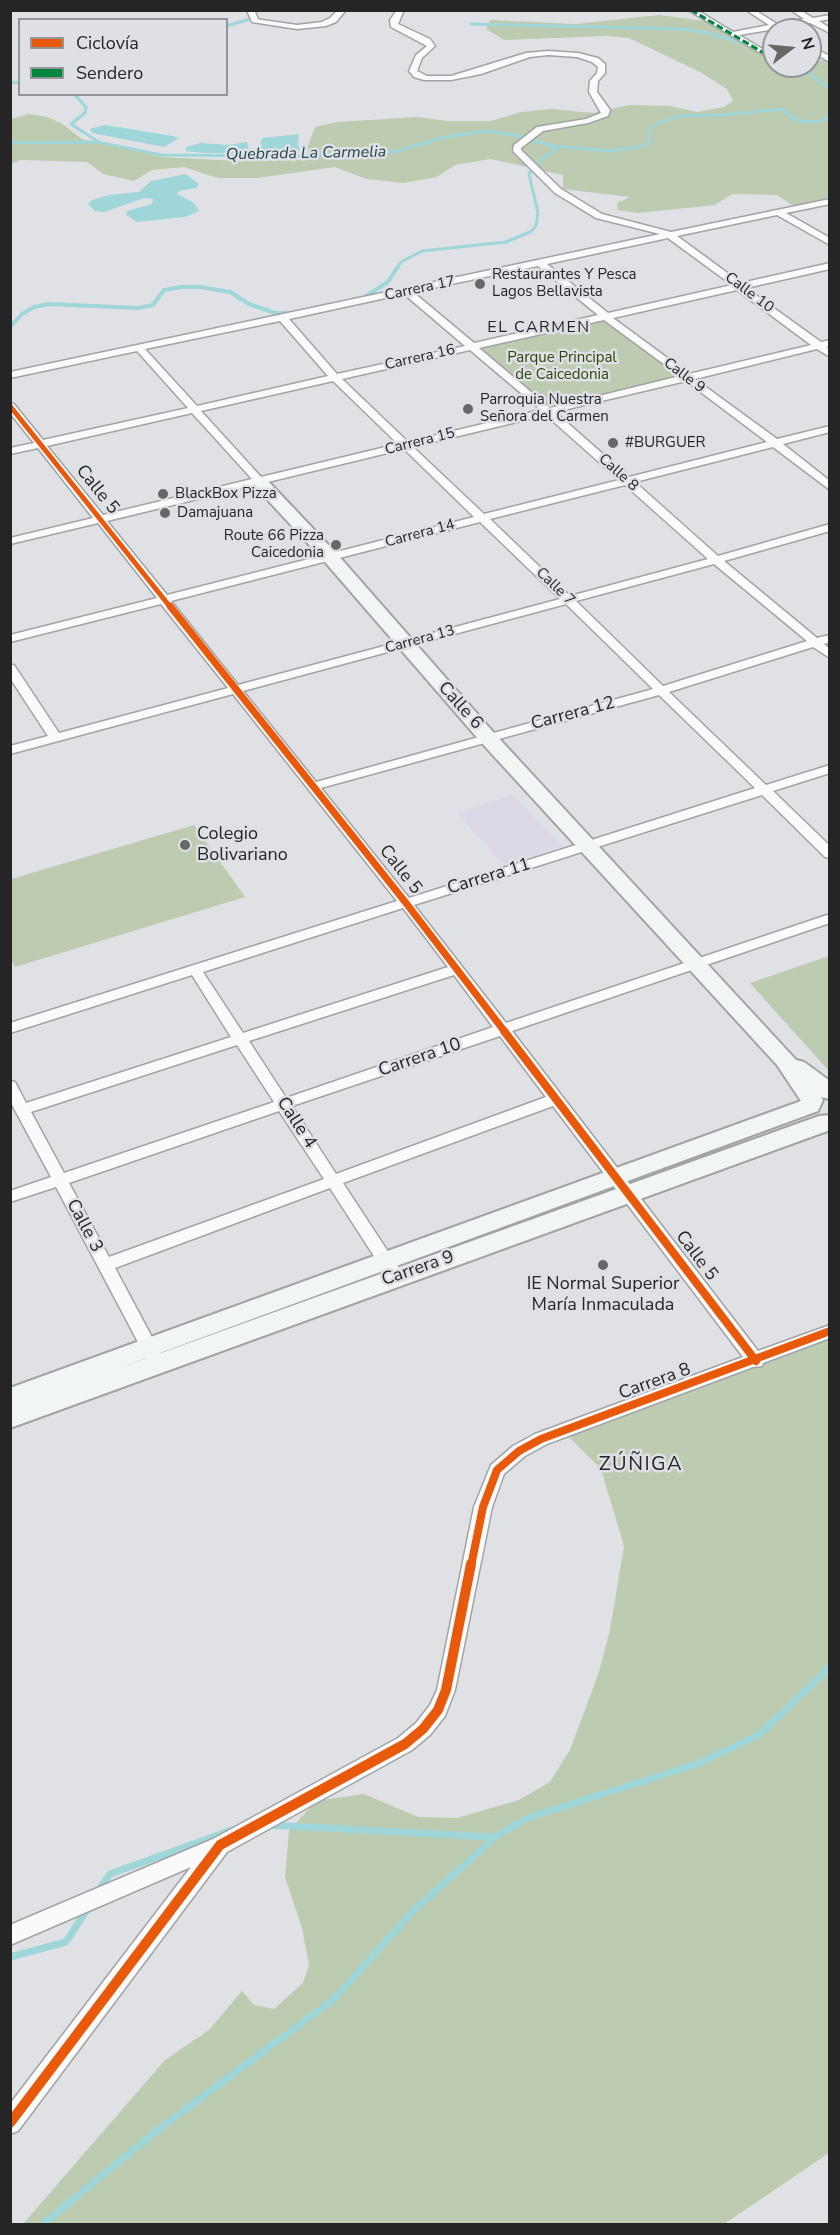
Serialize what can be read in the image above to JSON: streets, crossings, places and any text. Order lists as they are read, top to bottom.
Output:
{
  "streets": {
    "street": [
      "Carrera 17",
      "Calle 10",
      "Carrera 16",
      "Calle 9",
      "Carrera 15",
      "Calle 8",
      "Calle 5",
      "Carrera 14",
      "Calle 7",
      "Carrera 13",
      "Calle 6",
      "Carrera 12",
      "Carrera 11",
      "Carrera 10",
      "Calle 4",
      "Calle 3",
      "Carrera 9",
      "Carrera 8"
    ]
  },
  "crossings": [
    ["Carrera 17", "Calle 10"],
    ["Carrera 17", "Calle 9"],
    ["Carrera 17", "Calle 8"],
    ["Carrera 17", "Calle 7"],
    ["Carrera 17", "Calle 6"],
    ["Calle 10", "Carrera 16"],
    ["Calle 10", "Carrera 15"],
    ["Carrera 16", "Calle 9"],
    ["Carrera 16", "Calle 8"],
    ["Carrera 16", "Calle 5"],
    ["Carrera 16", "Calle 7"],
    ["Carrera 16", "Calle 6"],
    ["Calle 9", "Carrera 15"],
    ["Calle 9", "Carrera 14"],
    ["Carrera 15", "Calle 8"],
    ["Carrera 15", "Calle 5"],
    ["Carrera 15", "Calle 7"],
    ["Carrera 15", "Calle 6"],
    ["Calle 8", "Carrera 14"],
    ["Calle 8", "Carrera 13"],
    ["Calle 8", "Carrera 12"],
    ["Calle 5", "Carrera 14"],
    ["Calle 5", "Carrera 13"],
    ["Calle 5", "Carrera 12"],
    ["Calle 5", "Carrera 11"],
    ["Calle 5", "Carrera 10"],
    ["Calle 5", "Carrera 9"],
    ["Calle 5", "Carrera 8"],
    ["Carrera 14", "Calle 7"],
    ["Carrera 14", "Calle 6"],
    ["Calle 7", "Carrera 13"],
    ["Calle 7", "Carrera 12"],
    ["Calle 7", "Carrera 11"],
    ["Carrera 13", "Calle 6"],
    ["Calle 6", "Carrera 12"],
    ["Calle 6", "Carrera 11"],
    ["Calle 6", "Carrera 10"],
    ["Calle 6", "Carrera 9"],
    ["Carrera 11", "Calle 4"],
    ["Carrera 10", "Calle 4"],
    ["Carrera 10", "Calle 3"],
    ["Calle 4", "Carrera 9"],
    ["Calle 3", "Carrera 9"]
  ],
  "districts": ["EL CARMEN", "ZÚÑIGA"],
  "water": ["Quebrada La Carmelia"],
  "parks": ["Parque Principal de Caicedonia"],
  "places": [
    "Restaurantes Y Pesca Lagos Bellavista",
    "Parroquia Nuestra Señora del Carmen",
    "#BURGUER",
    "BlackBox Pizza",
    "Damajuana",
    "Route 66 Pizza Caicedonia",
    "Colegio Bolivariano",
    "IE Normal Superior María Inmaculada"
  ],
  "legend": ["Ciclovía", "Sendero"],
  "north": "right"
}
